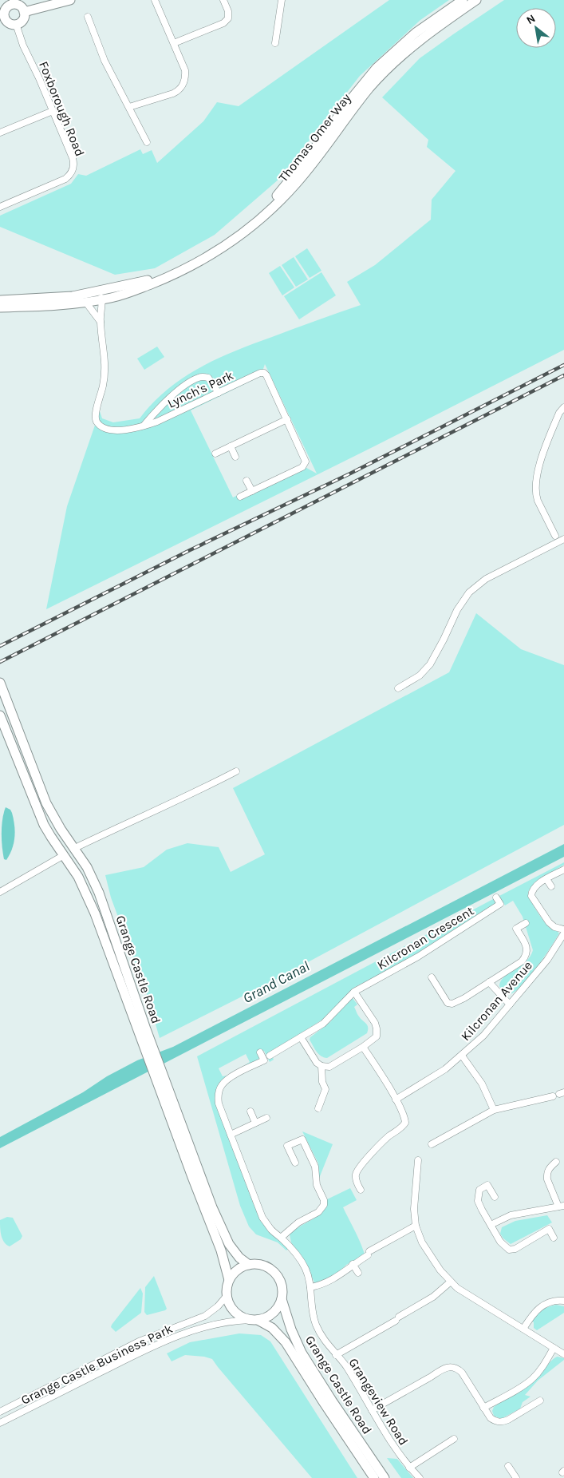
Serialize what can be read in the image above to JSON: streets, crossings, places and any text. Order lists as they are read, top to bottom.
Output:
{
  "streets": {
    "main road": ["Thomas Omer Way", "Grange Castle Road"],
    "street": [
      "Foxborough Road",
      "Lynch's Park",
      "Kilcronan Crescent",
      "Kilcronan Avenue",
      "Grange Castle Business Park",
      "Grangeview Road"
    ]
  },
  "crossings": [
    ["Grange Castle Road", "Grange Castle Business Park"]
  ],
  "water": ["Grand Canal"],
  "north": "top left"
}
